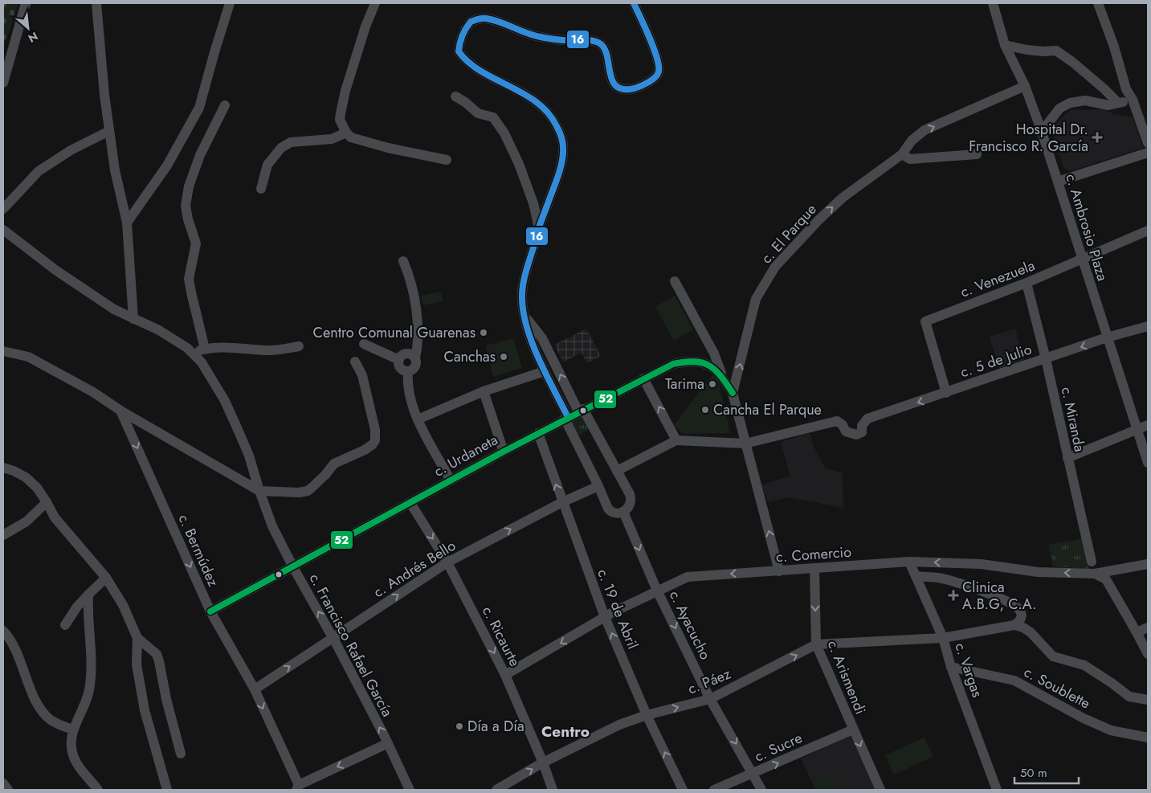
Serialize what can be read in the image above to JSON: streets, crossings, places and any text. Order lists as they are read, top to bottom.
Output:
{
  "streets": {
    "street": [
      "c. Ambrosio Plaza",
      "c. El Parque",
      "c. Venezuela",
      "c. 5 de Julio",
      "c. Miranda",
      "c. Urdaneta",
      "c. Bermúdez",
      "c. Comercio",
      "c. Andrés Bello",
      "c. 19 de Abril",
      "c. Ayacucho",
      "c. Ricaurte",
      "c. Francisco Rafael García",
      "c. Vargas",
      "c. Arismendi",
      "c. Páez",
      "c. Soublette",
      "c. Sucre"
    ]
  },
  "crossings": [
    ["c. Ambrosio Plaza", "c. El Parque"],
    ["c. Ambrosio Plaza", "c. Venezuela"],
    ["c. Ambrosio Plaza", "c. 5 de Julio"],
    ["c. El Parque", "c. 5 de Julio"],
    ["c. El Parque", "c. Urdaneta"],
    ["c. El Parque", "c. Comercio"],
    ["c. Venezuela", "c. 5 de Julio"],
    ["c. Venezuela", "c. Miranda"],
    ["c. 5 de Julio", "c. Miranda"],
    ["c. Urdaneta", "c. Bermúdez"],
    ["c. Urdaneta", "c. 19 de Abril"],
    ["c. Urdaneta", "c. Ricaurte"],
    ["c. Urdaneta", "c. Francisco Rafael García"],
    ["c. Bermúdez", "c. Andrés Bello"],
    ["c. Comercio", "c. 19 de Abril"],
    ["c. Comercio", "c. Ayacucho"],
    ["c. Comercio", "c. Ricaurte"],
    ["c. Comercio", "c. Vargas"],
    ["c. Comercio", "c. Arismendi"],
    ["c. Andrés Bello", "c. 19 de Abril"],
    ["c. Andrés Bello", "c. Ricaurte"],
    ["c. Andrés Bello", "c. Francisco Rafael García"],
    ["c. 19 de Abril", "c. Páez"],
    ["c. Ayacucho", "c. Páez"],
    ["c. Ayacucho", "c. Sucre"],
    ["c. Ricaurte", "c. Páez"],
    ["c. Vargas", "c. Páez"],
    ["c. Vargas", "c. Soublette"],
    ["c. Arismendi", "c. Páez"],
    ["c. Arismendi", "c. Sucre"]
  ],
  "one_way": [
    "c. El Parque",
    "c. 5 de Julio",
    "c. Comercio",
    "c. Andrés Bello",
    "c. Ayacucho",
    "c. Ricaurte",
    "c. Arismendi",
    "c. Páez",
    "c. Sucre"
  ],
  "districts": ["Centro"],
  "places": {
    "health": ["Hospital Dr. Francisco R. García", "Clinica A.B.G, C.A."],
    "other": [
      "Centro Comunal Guarenas",
      "Canchas",
      "Tarima",
      "Cancha El Parque",
      "Día a Día"
    ]
  },
  "lines": ["transit line 16", "transit line 52"],
  "scale_bar": "50 m",
  "north": "bottom right"
}
